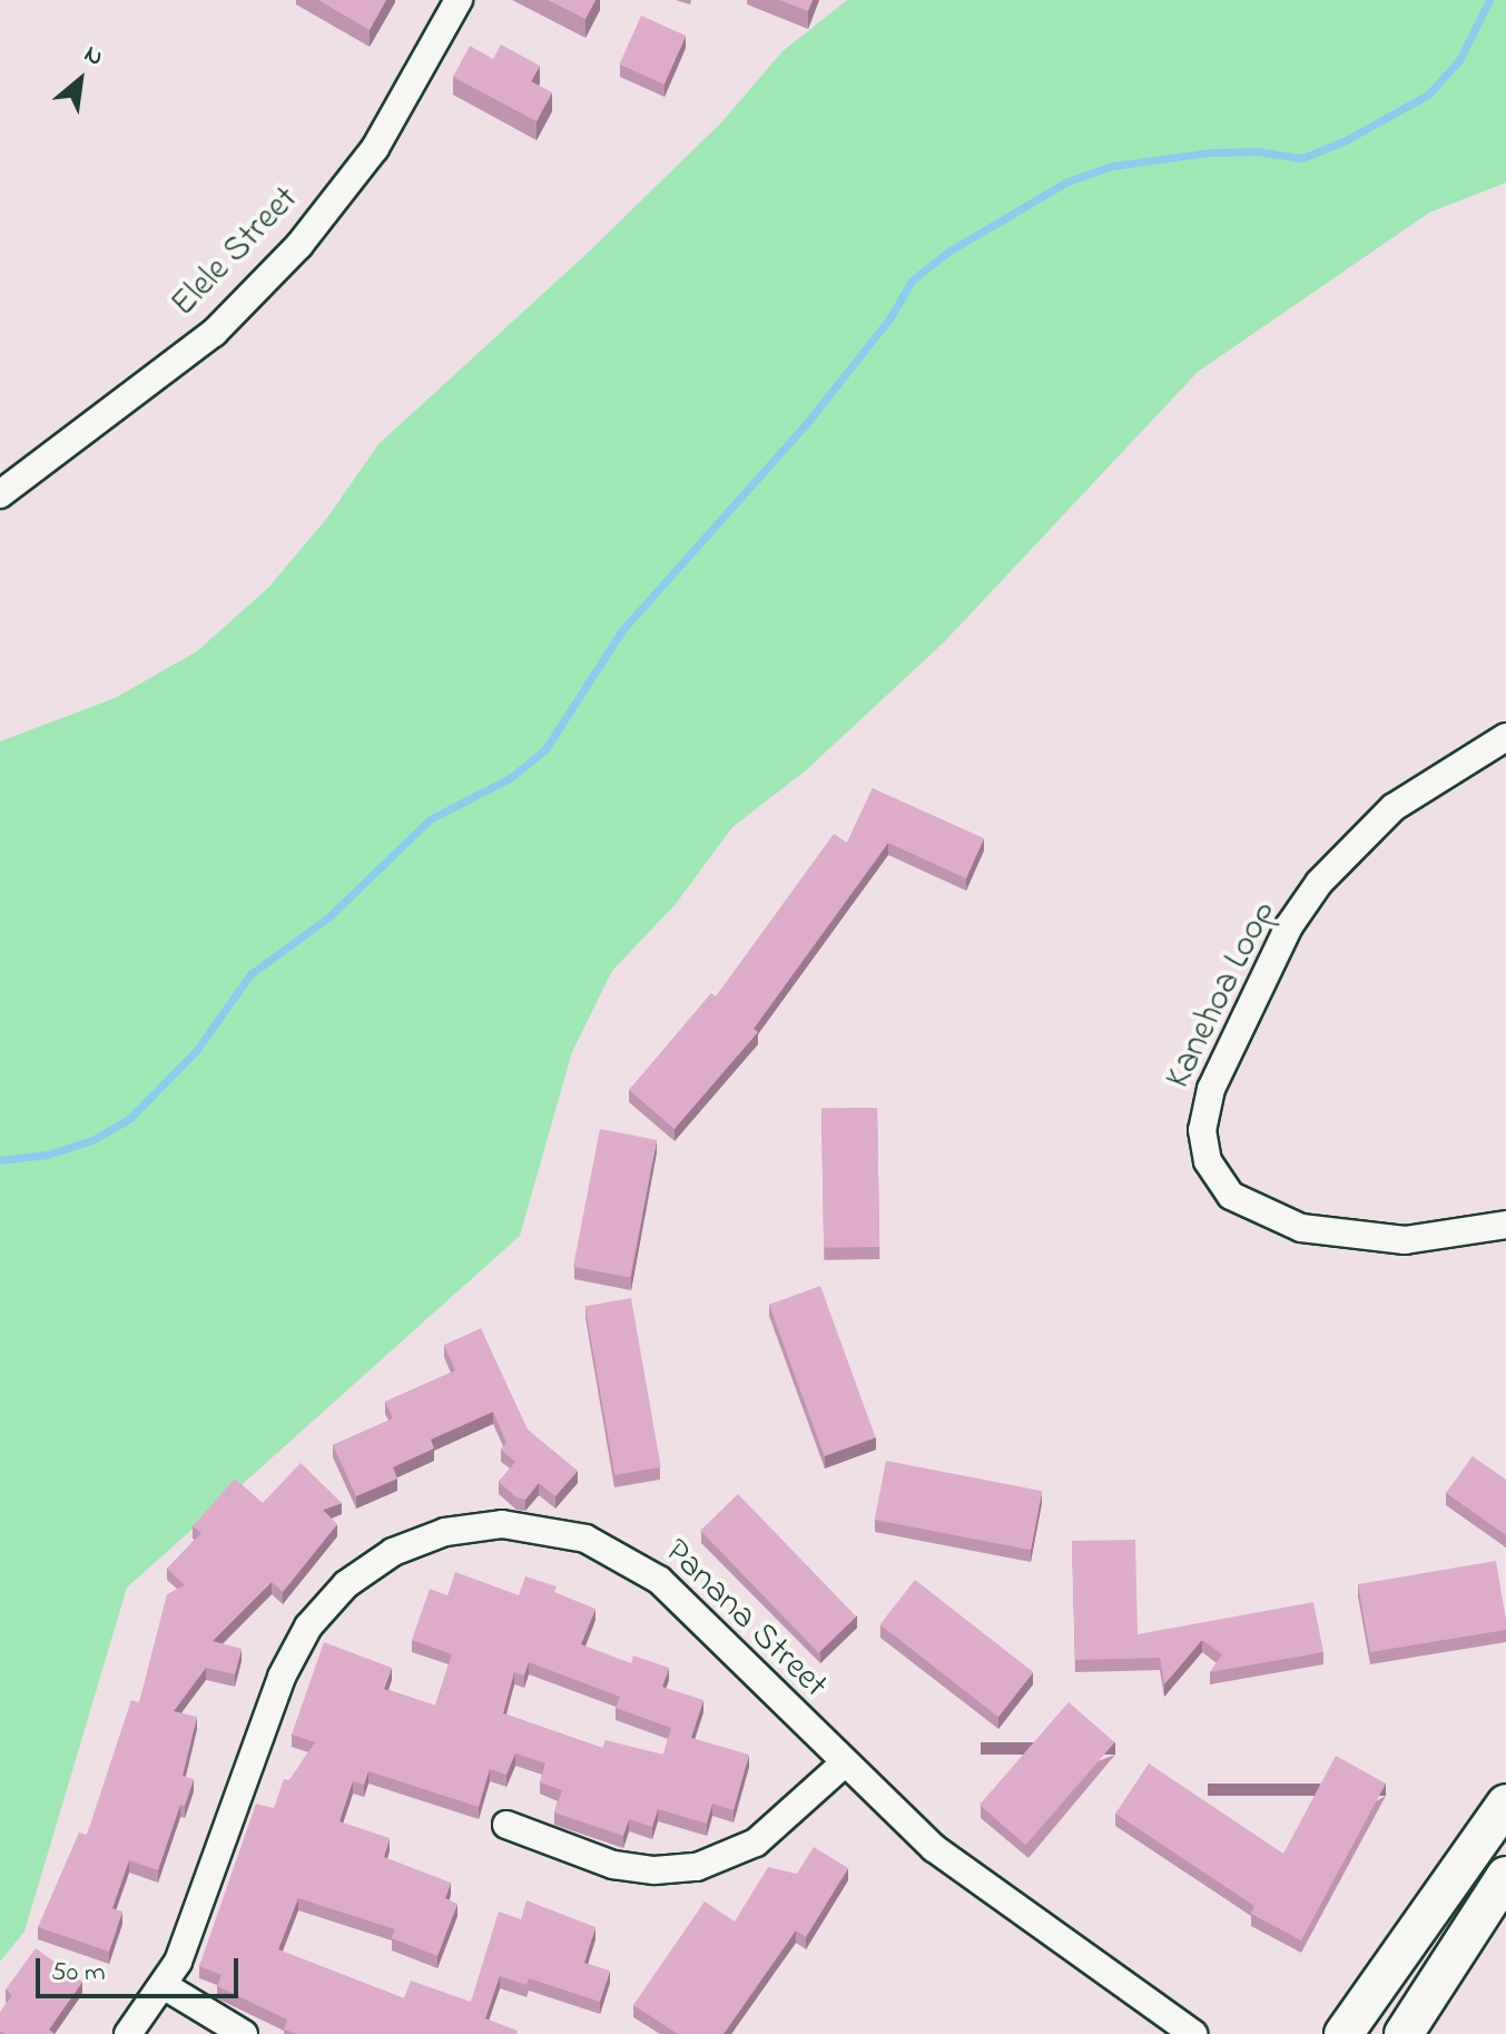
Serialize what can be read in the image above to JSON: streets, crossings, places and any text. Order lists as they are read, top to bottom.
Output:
{
  "streets": {
    "street": ["Elele Street", "Kanehoa Loop", "Panana Street"]
  },
  "scale_bar": "50 m",
  "north": "top right"
}
